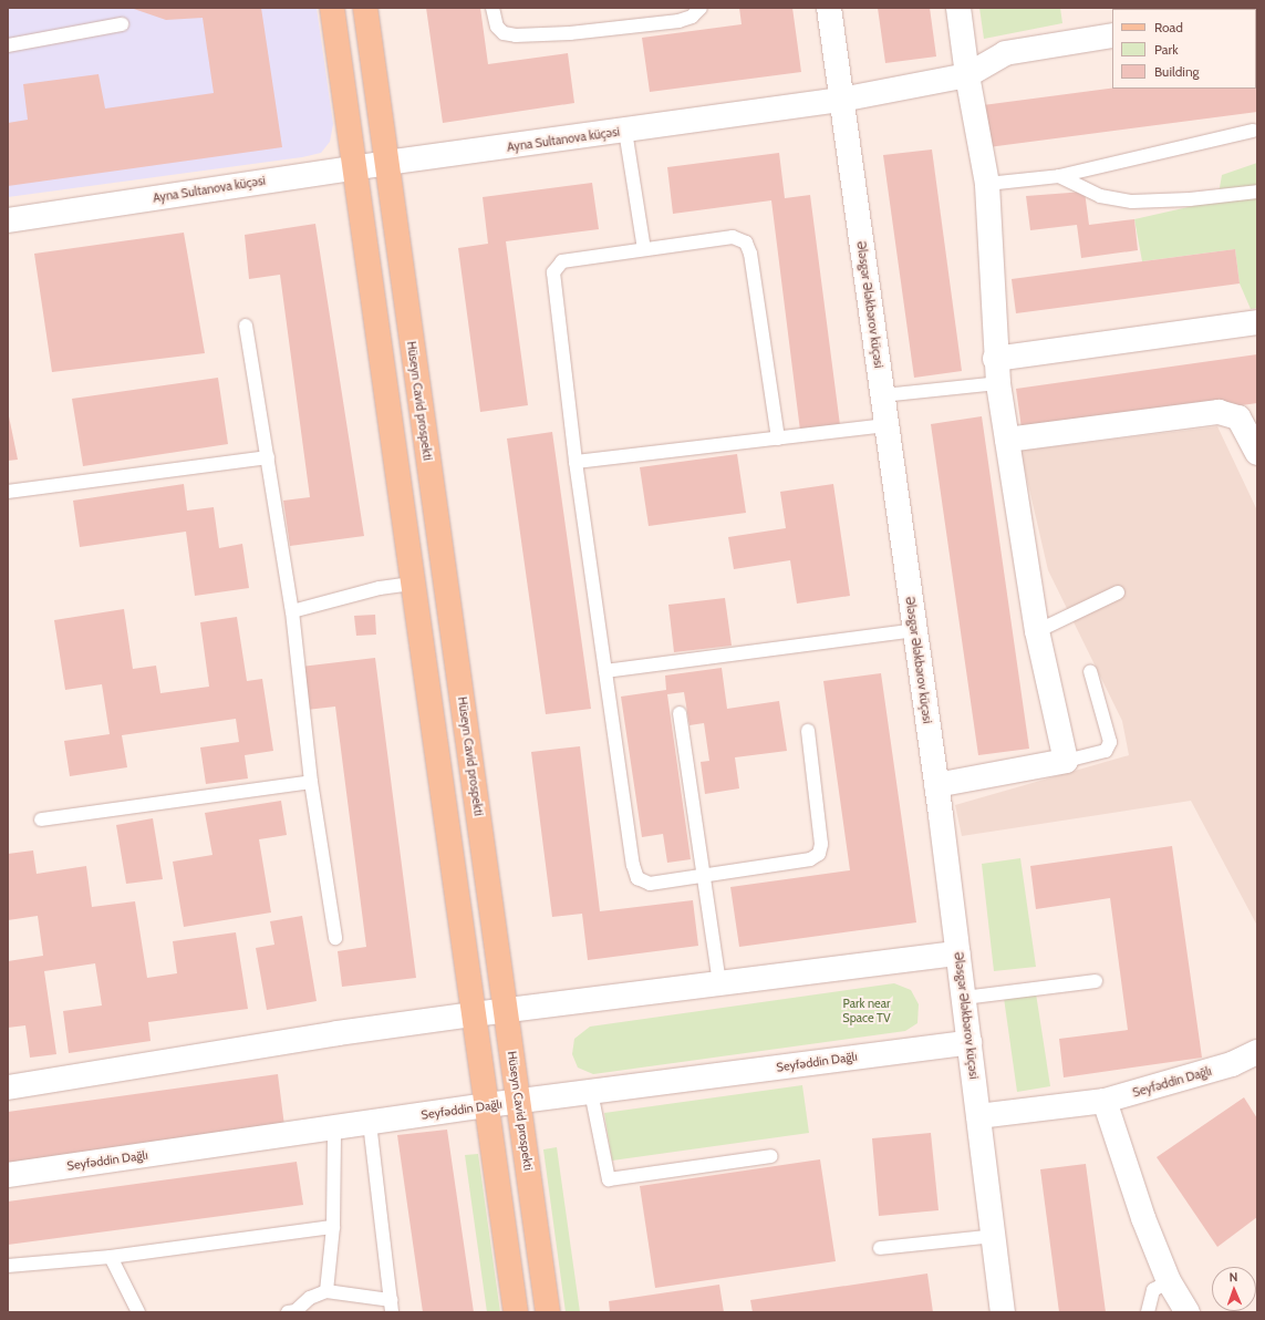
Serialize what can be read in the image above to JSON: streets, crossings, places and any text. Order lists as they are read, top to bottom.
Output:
{
  "streets": {
    "main road": ["Hüseyn Cavid prospekti"],
    "street": ["Ayna Sultanova küçəsi", "Ələsgər Ələkbərov küçəsi", "Seyfəddin Dağlı"]
  },
  "crossings": [
    ["Ayna Sultanova küçəsi", "Ələsgər Ələkbərov küçəsi"],
    ["Ayna Sultanova küçəsi", "Hüseyn Cavid prospekti"],
    ["Ələsgər Ələkbərov küçəsi", "Seyfəddin Dağlı"],
    ["Hüseyn Cavid prospekti", "Seyfəddin Dağlı"]
  ],
  "parks": ["Park near Space TV"],
  "legend": ["Road", "Park", "Building"],
  "north": "top"
}
